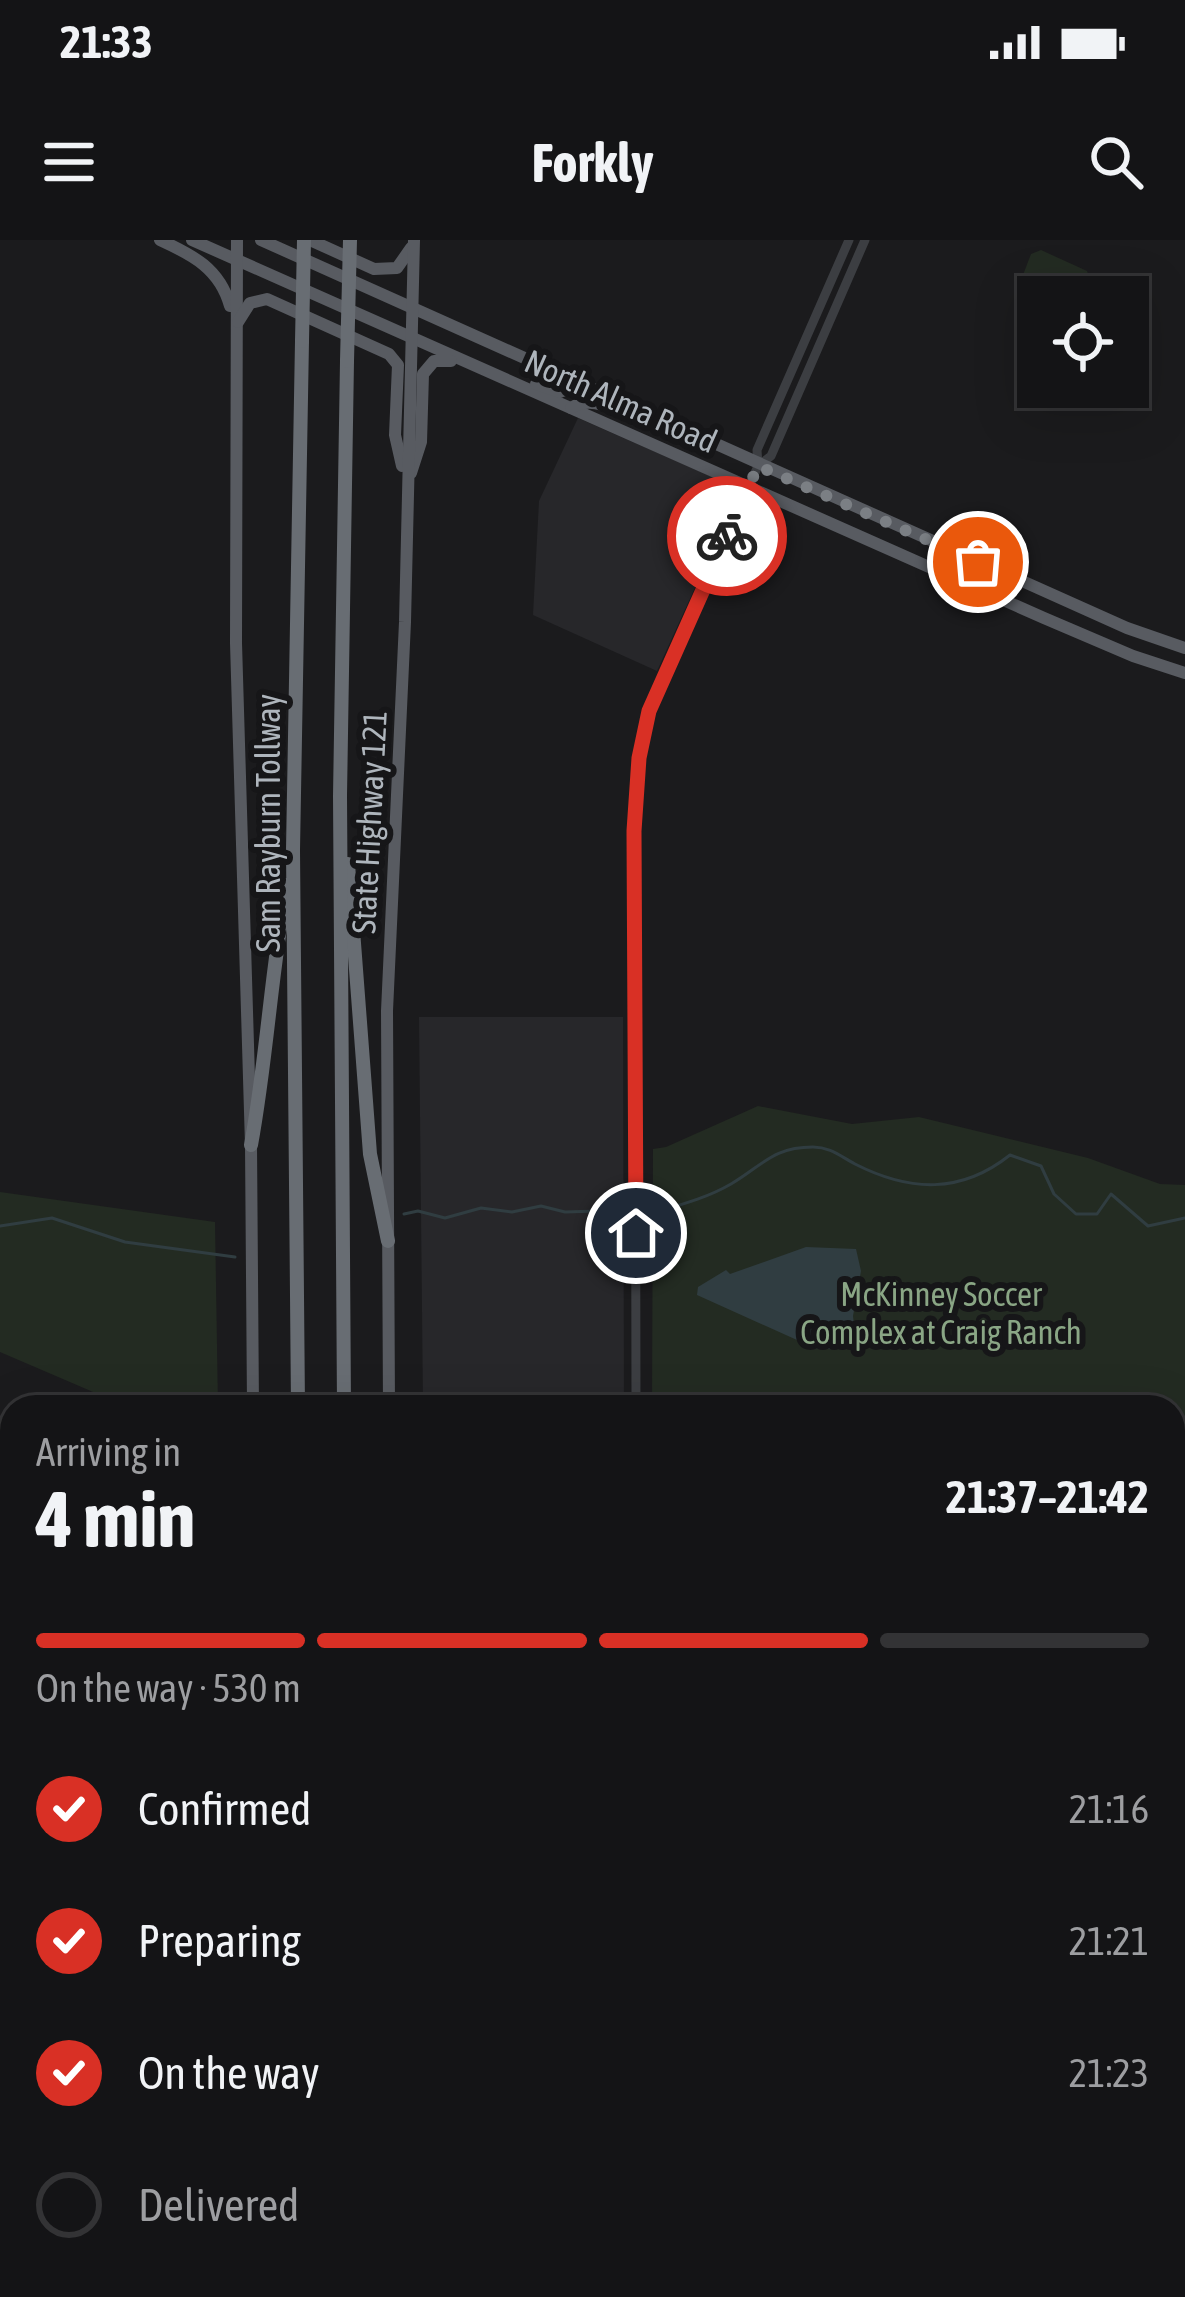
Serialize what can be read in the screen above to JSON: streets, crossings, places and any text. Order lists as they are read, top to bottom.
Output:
{
  "streets": {
    "highway": ["Sam Rayburn Tollway"],
    "main road": ["North Alma Road", "State Highway 121"]
  },
  "crossings": [
    ["North Alma Road", "State Highway 121"]
  ],
  "parks": ["McKinney Soccer Complex at Craig Ranch"],
  "page": {
    "status": "21:33",
    "header": "Forkly",
    "heading": ["4 min", "Arriving in", "21:37–21:42"],
    "bar": "On the way · 530 m",
    "list": [
      ["Confirmed", "21:16"],
      ["Preparing", "21:21"],
      ["On the way", "21:23"],
      "Delivered"
    ]
  }
}
